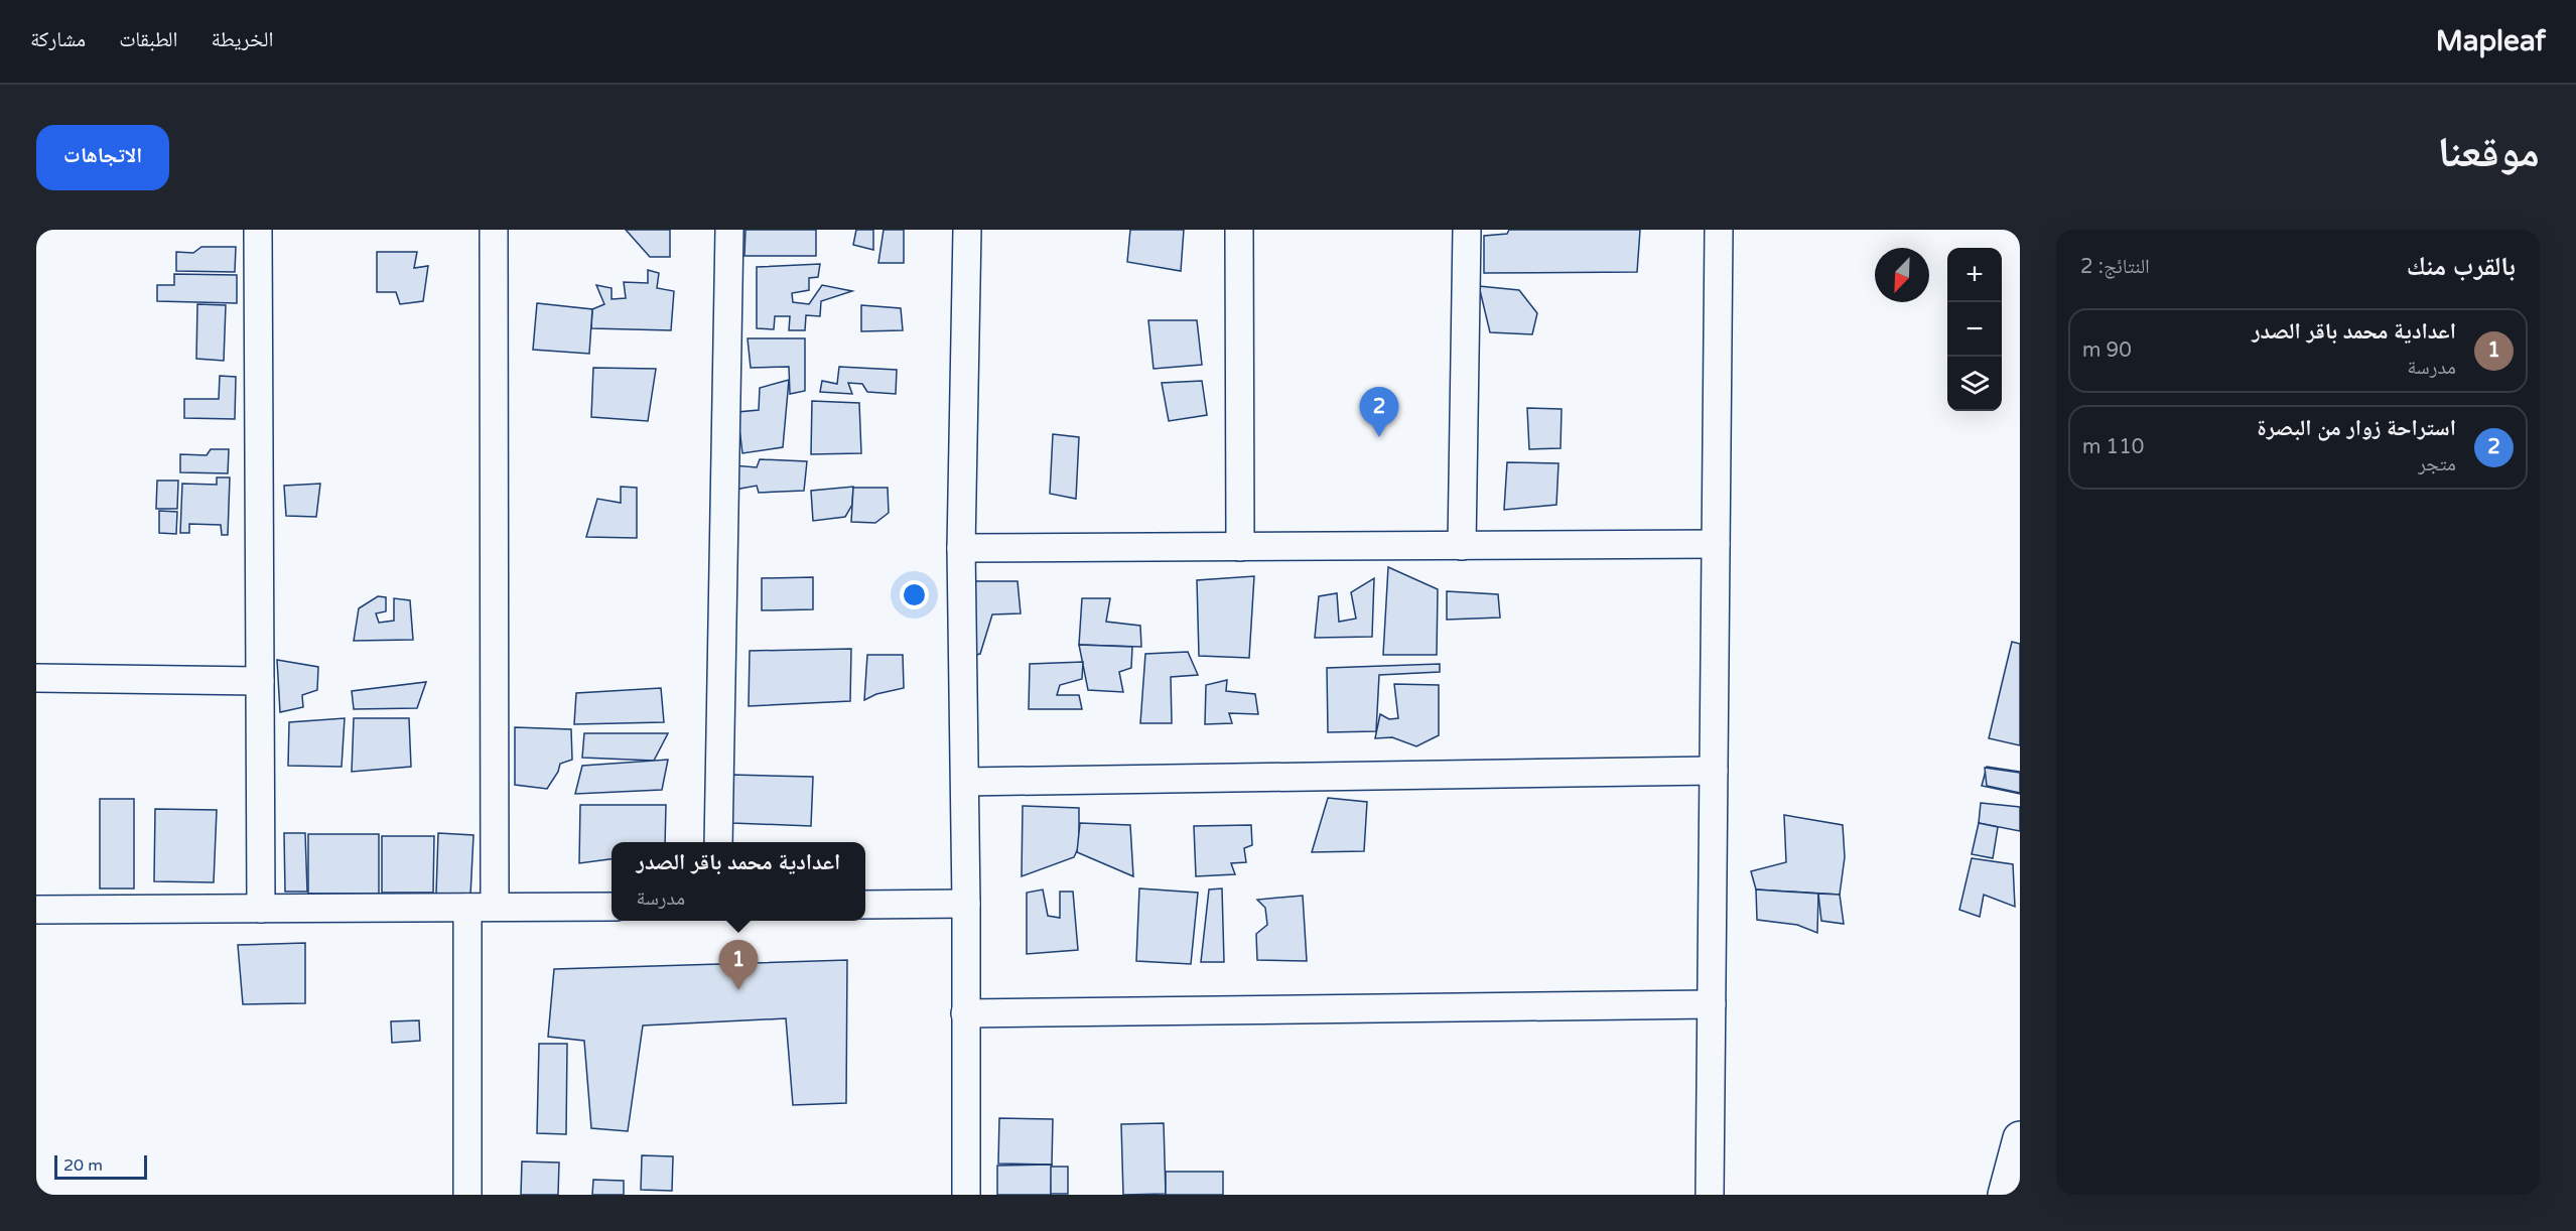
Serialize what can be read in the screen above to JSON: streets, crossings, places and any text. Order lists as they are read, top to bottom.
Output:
{
  "scale_bar": "20 m",
  "north": "bottom left",
  "page": {
    "header": "Mapleaf",
    "nav": ["الخريطة", "الطبقات", "مشاركة"],
    "title": "موقعنا",
    "buttons": "الاتجاهات",
    "heading": ["بالقرب منك", "النتائج: 2"],
    "map_buttons": ["+", "−"],
    "list": [
      {
        "mark": "1",
        "name": "اعدادية محمد باقر الصدر",
        "note": "مدرسة",
        "value": "90 m"
      },
      {
        "mark": "2",
        "name": "استراحة زوار من البصرة",
        "note": "متجر",
        "value": "110 m"
      }
    ],
    "pins": ["2", "1"],
    "popup": ["اعدادية محمد باقر الصدر", "مدرسة"],
    "scale": "20 m"
  }
}
